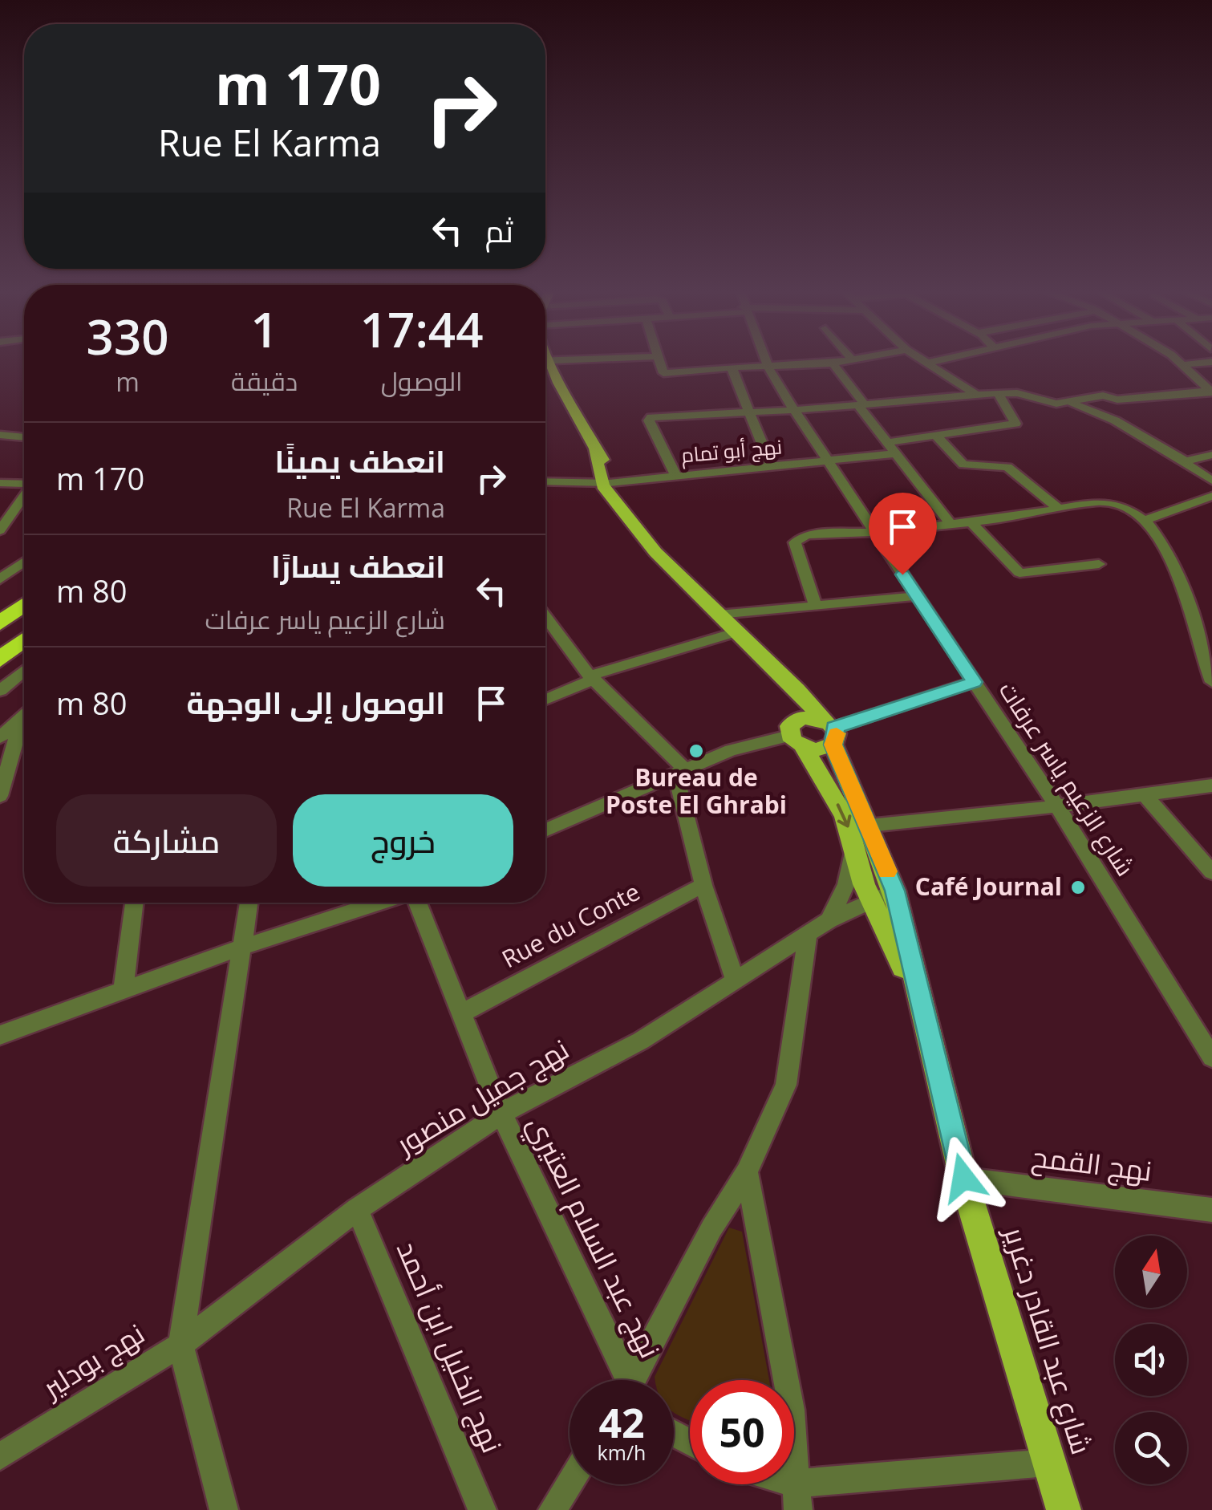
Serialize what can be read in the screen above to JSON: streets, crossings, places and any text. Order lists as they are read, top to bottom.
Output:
{
  "streets": {
    "main road": ["شارع عبد القادر دغرير"],
    "street": [
      "نهج أبو تمام",
      "شارع الزعيم ياسر عرفات",
      "Rue du Conte",
      "نهج جميل منصور",
      "نهج القمح",
      "نهج عبد السلام العتيري",
      "نهج الخليل ابن أحمد",
      "نهج بودلير"
    ]
  },
  "crossings": [
    ["نهج أبو تمام", "شارع الزعيم ياسر عرفات"],
    ["نهج أبو تمام", "شارع عبد القادر دغرير"],
    ["Rue du Conte", "نهج عبد السلام العتيري"],
    ["نهج جميل منصور", "نهج عبد السلام العتيري"],
    ["نهج جميل منصور", "شارع عبد القادر دغرير"],
    ["نهج جميل منصور", "نهج الخليل ابن أحمد"],
    ["نهج جميل منصور", "نهج بودلير"],
    ["نهج القمح", "شارع عبد القادر دغرير"]
  ],
  "places": ["Bureau de Poste El Ghrabi", "Café Journal"],
  "north": "top",
  "page": {
    "turn": ["170 m", "Rue El Karma"],
    "then": "ثم",
    "eta": [
      "17:44",
      "الوصول",
      "1",
      "دقيقة",
      "330",
      "m"
    ],
    "list": [
      {
        "name": "انعطف يمينًا",
        "note": "Rue El Karma",
        "value": "170 m"
      },
      {
        "name": "انعطف يسارًا",
        "note": "شارع الزعيم ياسر عرفات",
        "value": "80 m"
      },
      {
        "name": "الوصول إلى الوجهة",
        "value": "80 m"
      }
    ],
    "buttons": ["خروج", "مشاركة"],
    "speed": "42 km/h",
    "limit": "50"
  }
}
